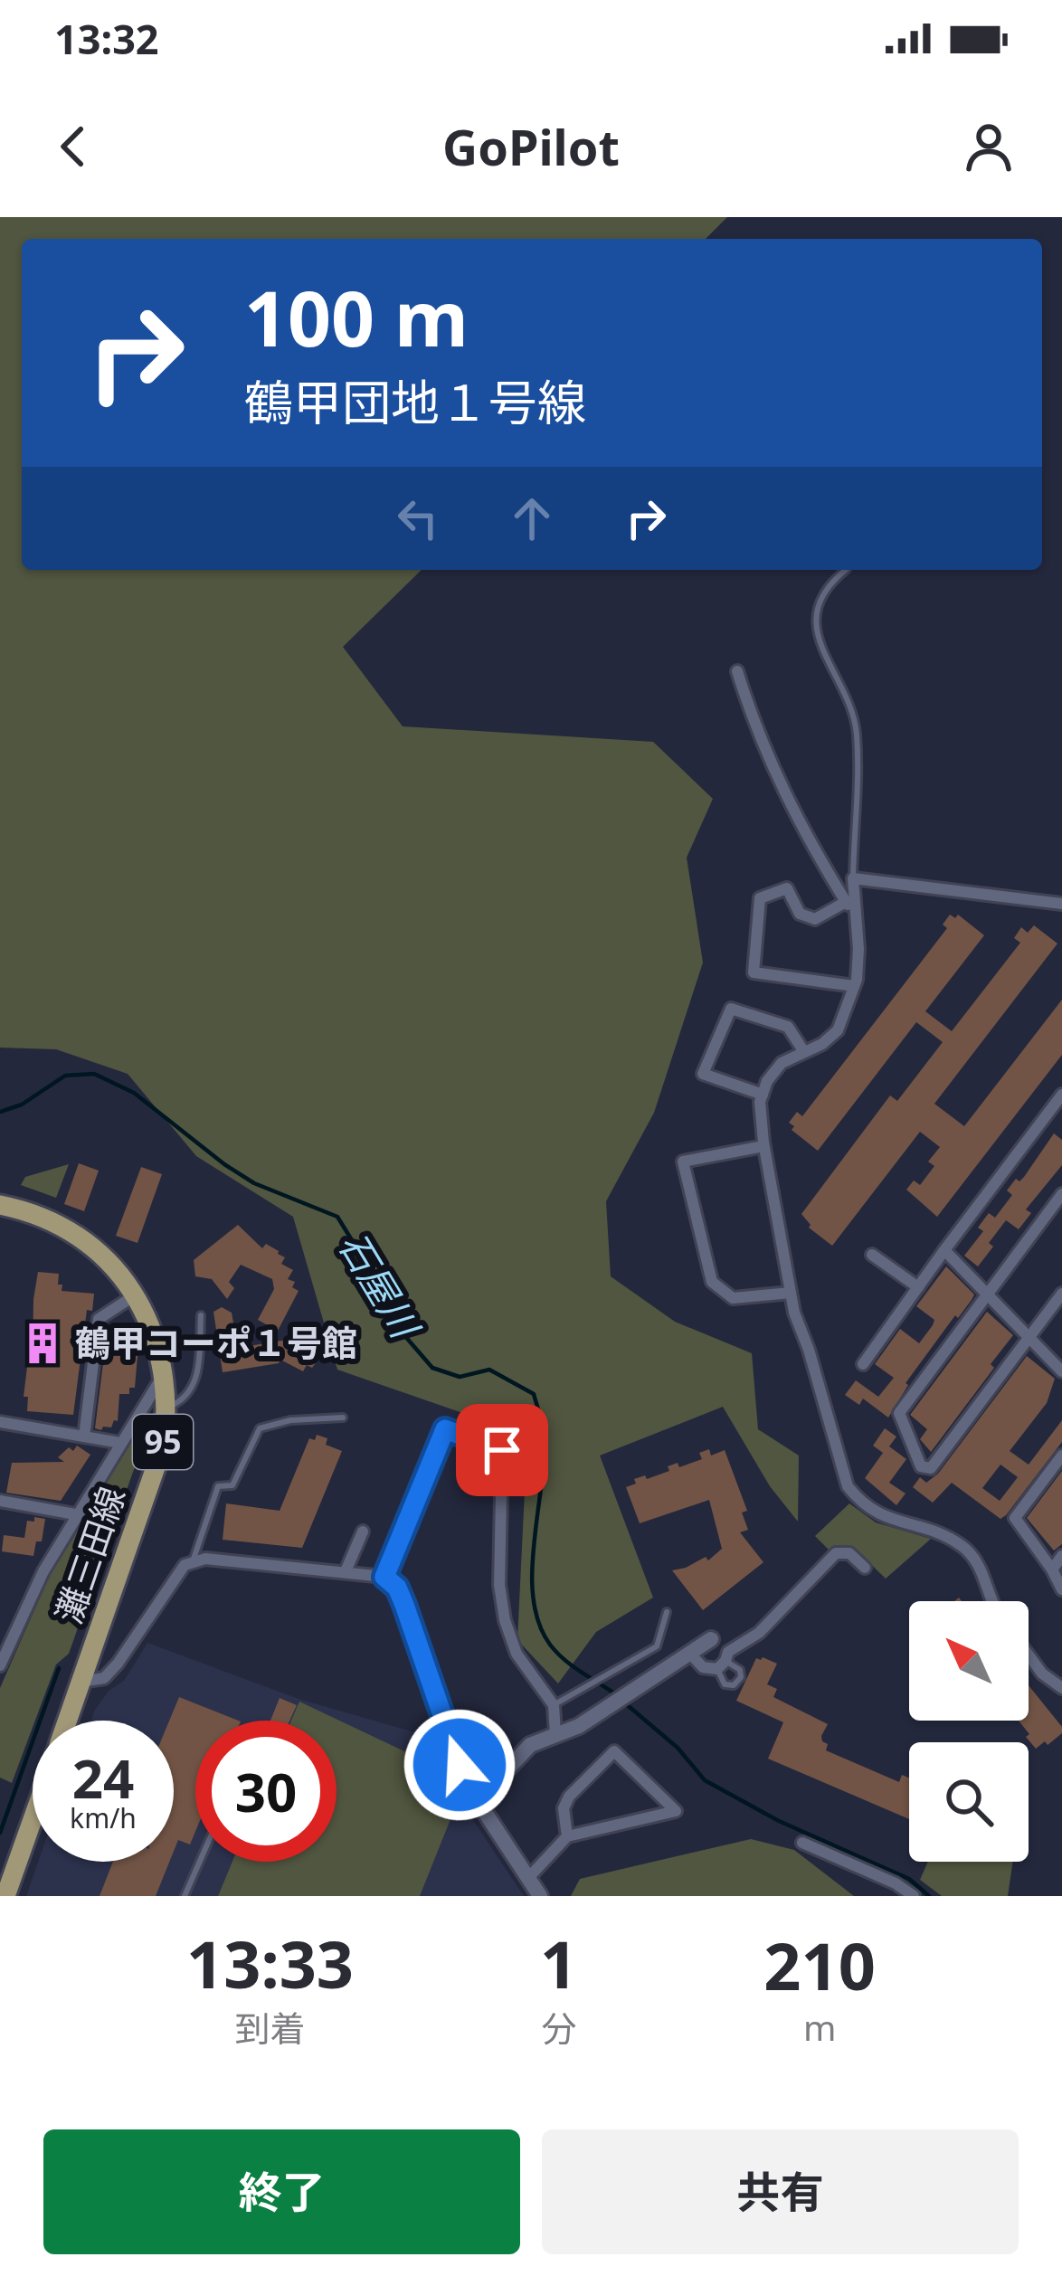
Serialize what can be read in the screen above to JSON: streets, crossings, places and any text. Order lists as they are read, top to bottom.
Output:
{
  "streets": {
    "main road": ["95", "灘三田線"]
  },
  "water": ["石屋川"],
  "places": {
    "building": ["鶴甲コーポ１号館"]
  },
  "north": "top left",
  "page": {
    "status": "13:32",
    "header": "GoPilot",
    "turn": ["100 m", "鶴甲団地１号線"],
    "speed": "24 km/h",
    "limit": "30",
    "eta": [
      "13:33",
      "到着",
      "1",
      "分",
      "210",
      "m"
    ],
    "buttons": ["終了", "共有"]
  }
}
